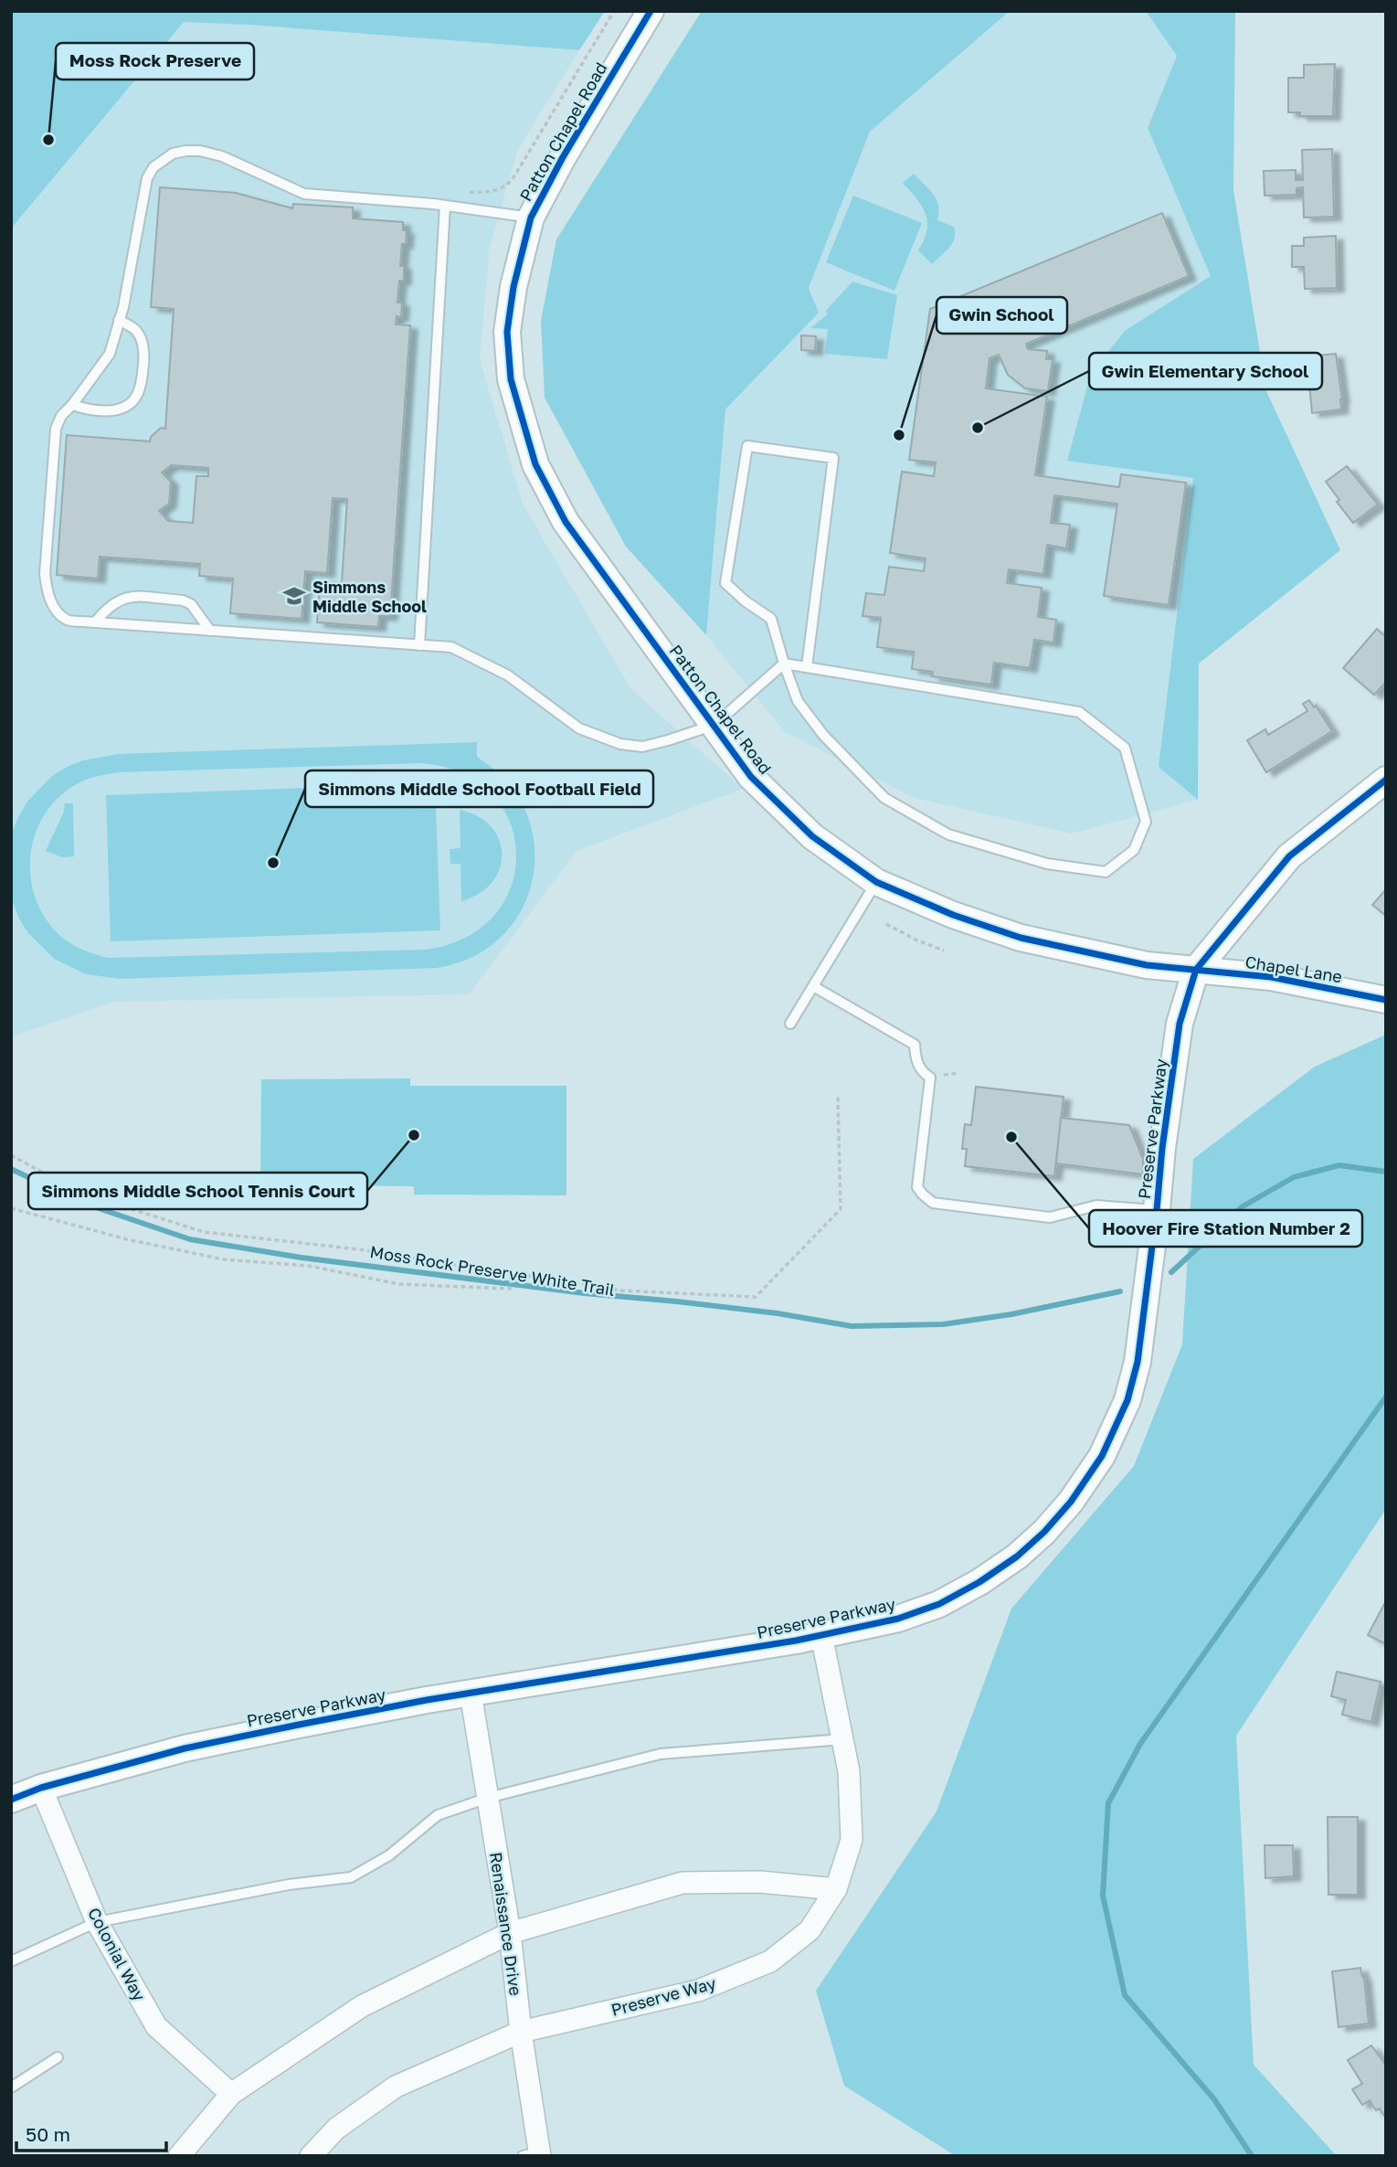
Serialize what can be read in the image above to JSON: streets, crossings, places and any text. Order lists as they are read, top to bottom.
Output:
{
  "streets": {
    "street": [
      "Patton Chapel Road",
      "Chapel Lane",
      "Preserve Parkway",
      "Renaissance Drive",
      "Colonial Way",
      "Preserve Way"
    ],
    "path": ["Moss Rock Preserve White Trail"]
  },
  "crossings": [
    ["Patton Chapel Road", "Chapel Lane"],
    ["Patton Chapel Road", "Preserve Parkway"],
    ["Chapel Lane", "Preserve Parkway"],
    ["Preserve Parkway", "Renaissance Drive"],
    ["Preserve Parkway", "Colonial Way"],
    ["Preserve Parkway", "Preserve Way"],
    ["Renaissance Drive", "Preserve Way"]
  ],
  "places": {
    "other": [
      "Moss Rock Preserve",
      "Gwin Elementary School",
      "Gwin School",
      "Simmons Middle School Football Field",
      "Simmons Middle School Tennis Court",
      "Hoover Fire Station Number 2"
    ],
    "school or university": ["Simmons Middle School"]
  },
  "scale_bar": "50 m"
}
